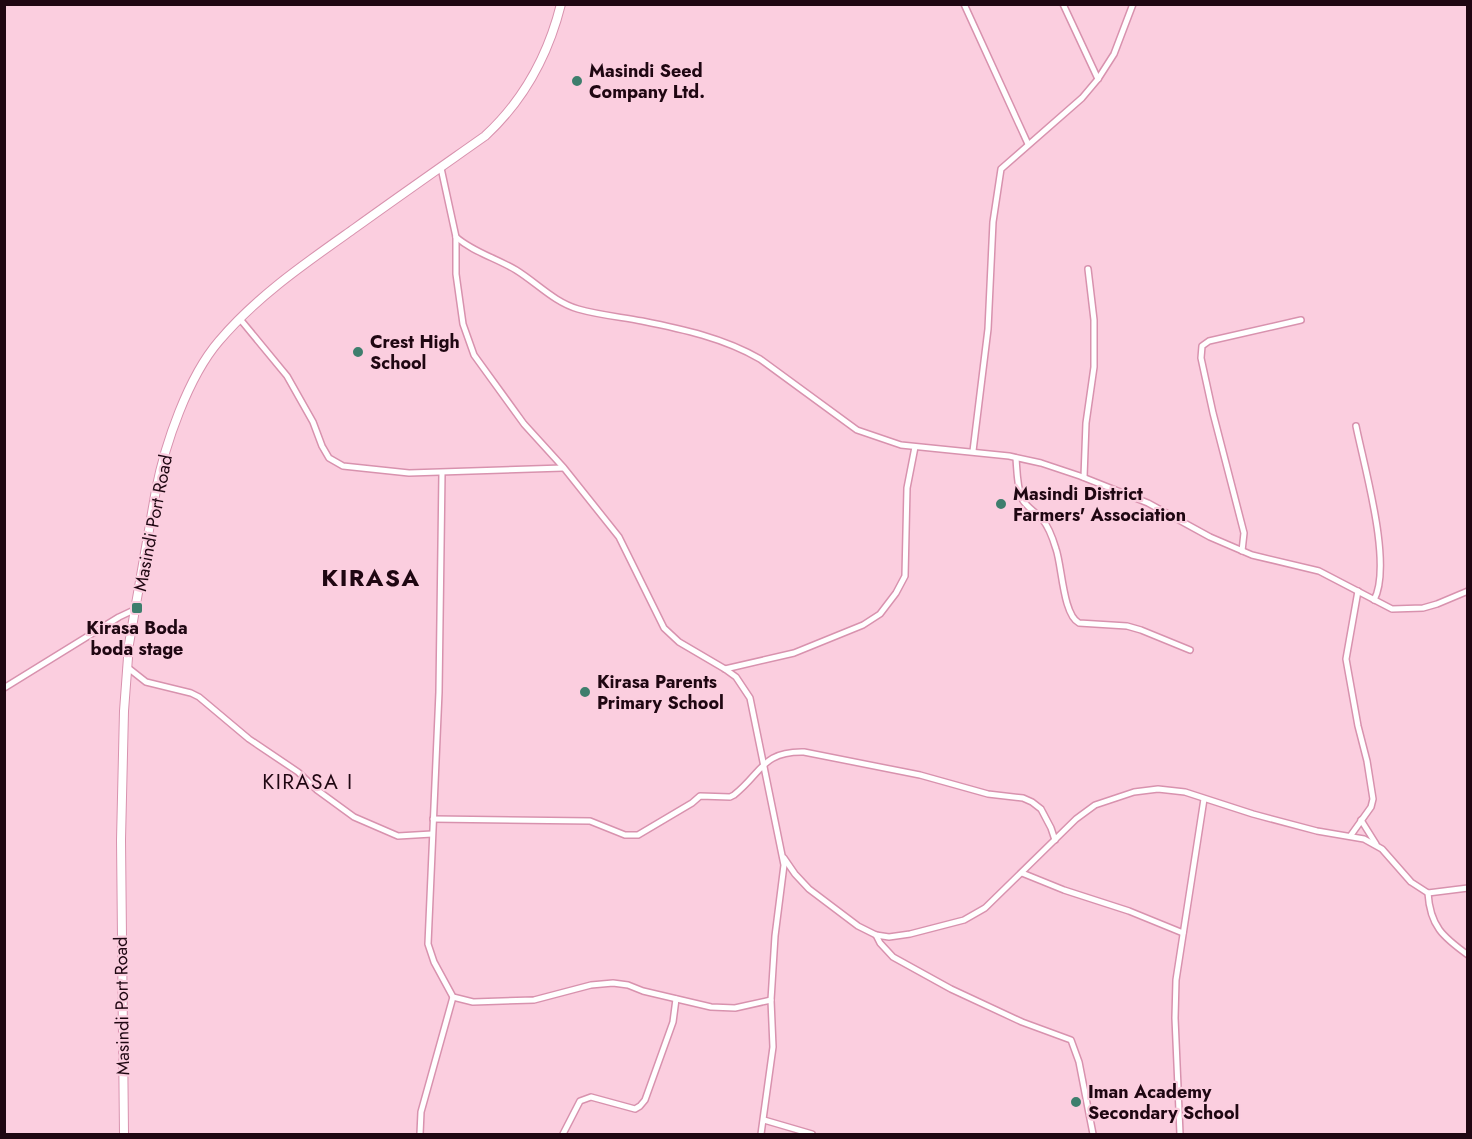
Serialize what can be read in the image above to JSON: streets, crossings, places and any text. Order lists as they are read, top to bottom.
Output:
{
  "streets": {
    "main road": ["Masindi Port Road"]
  },
  "districts": ["KIRASA", "KIRASA I"],
  "places": {
    "other": [
      "Masindi Seed Company Ltd.",
      "Crest High School",
      "Masindi District Farmers' Association",
      "Kirasa Parents Primary School",
      "Iman Academy Secondary School"
    ],
    "transit": ["Kirasa Boda boda stage"]
  }
}
